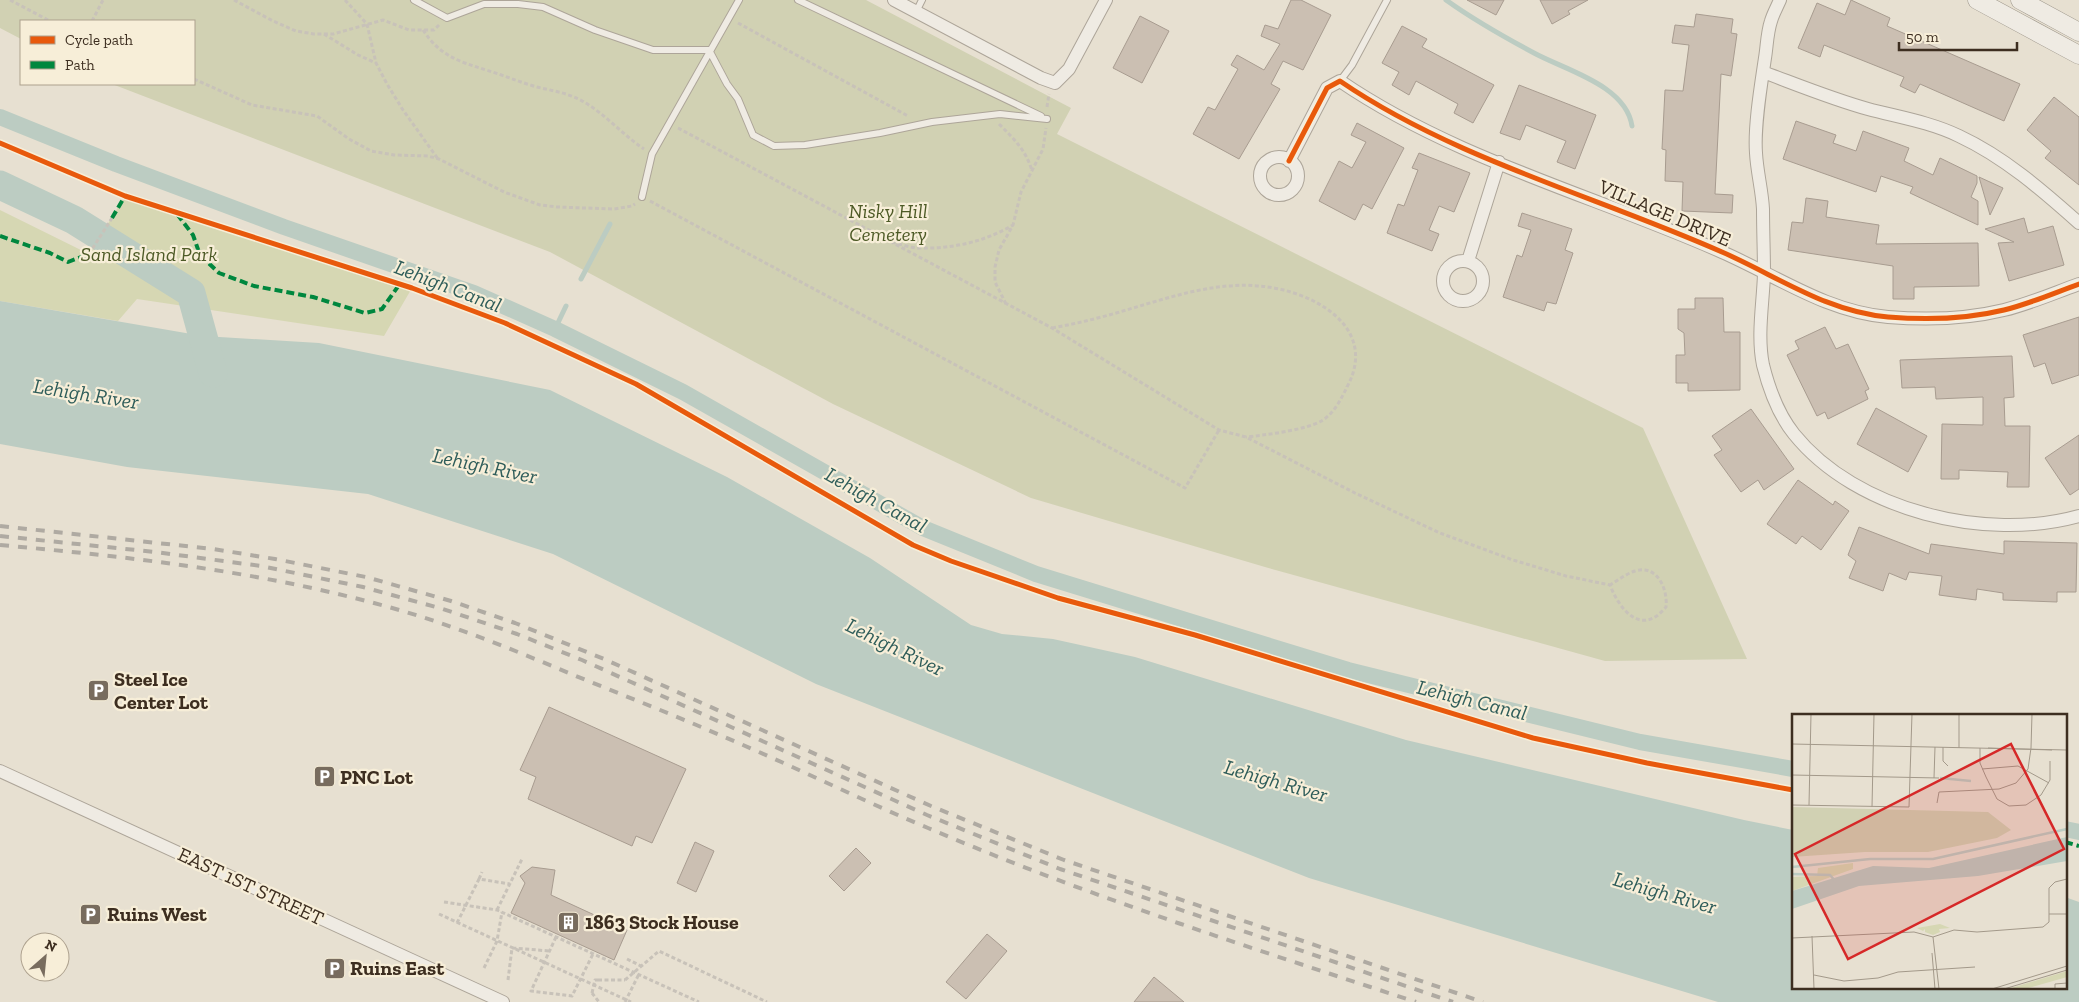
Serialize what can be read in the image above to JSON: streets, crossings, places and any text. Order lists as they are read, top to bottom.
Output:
{
  "streets": {
    "street": ["VILLAGE DRIVE", "EAST 1ST STREET"]
  },
  "water": ["Lehigh Canal", "Lehigh River"],
  "parks": ["Nisky Hill Cemetery", "Sand Island Park"],
  "places": {
    "parking": [
      "Steel Ice Center Lot",
      "PNC Lot",
      "Ruins West",
      "Ruins East"
    ],
    "building": ["1863 Stock House"]
  },
  "legend": ["Cycle path", "Path"],
  "scale_bar": "50 m",
  "north": "top right"
}
